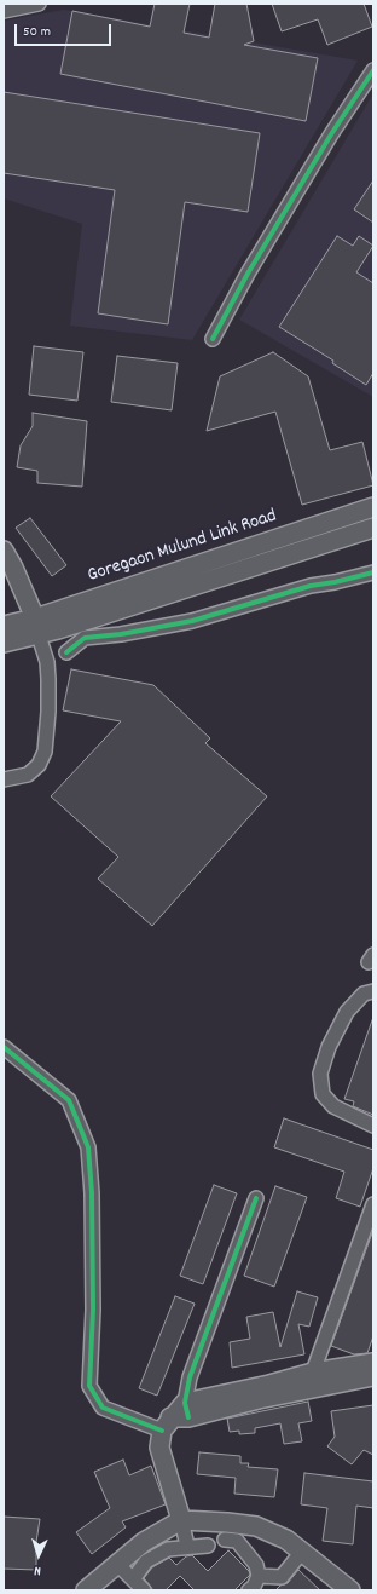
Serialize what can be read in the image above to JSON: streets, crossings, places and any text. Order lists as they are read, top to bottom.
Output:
{
  "streets": {
    "main road": ["Goregaon Mulund Link Road"]
  },
  "scale_bar": "50 m",
  "north": "bottom"
}
